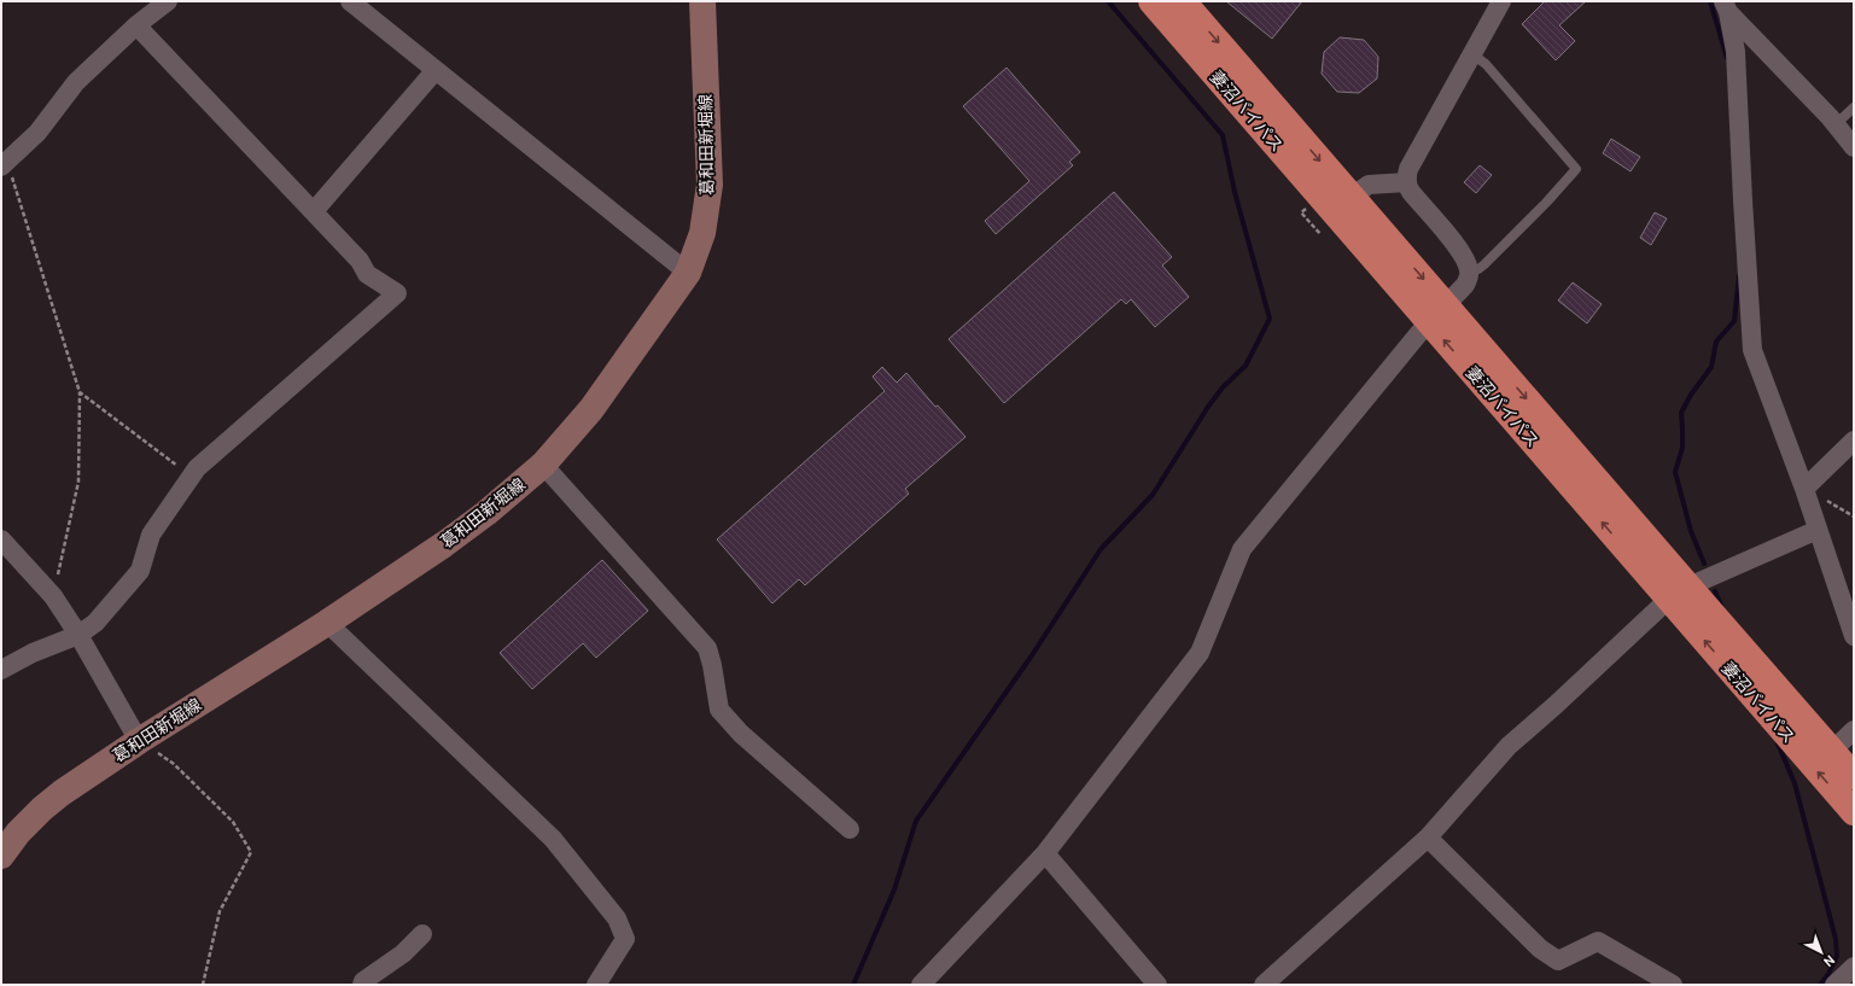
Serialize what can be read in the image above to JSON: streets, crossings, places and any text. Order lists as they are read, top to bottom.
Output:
{
  "streets": {
    "highway": ["妻沼バイパス"],
    "main road": ["葛和田新堀線"]
  },
  "north": "bottom right"
}
